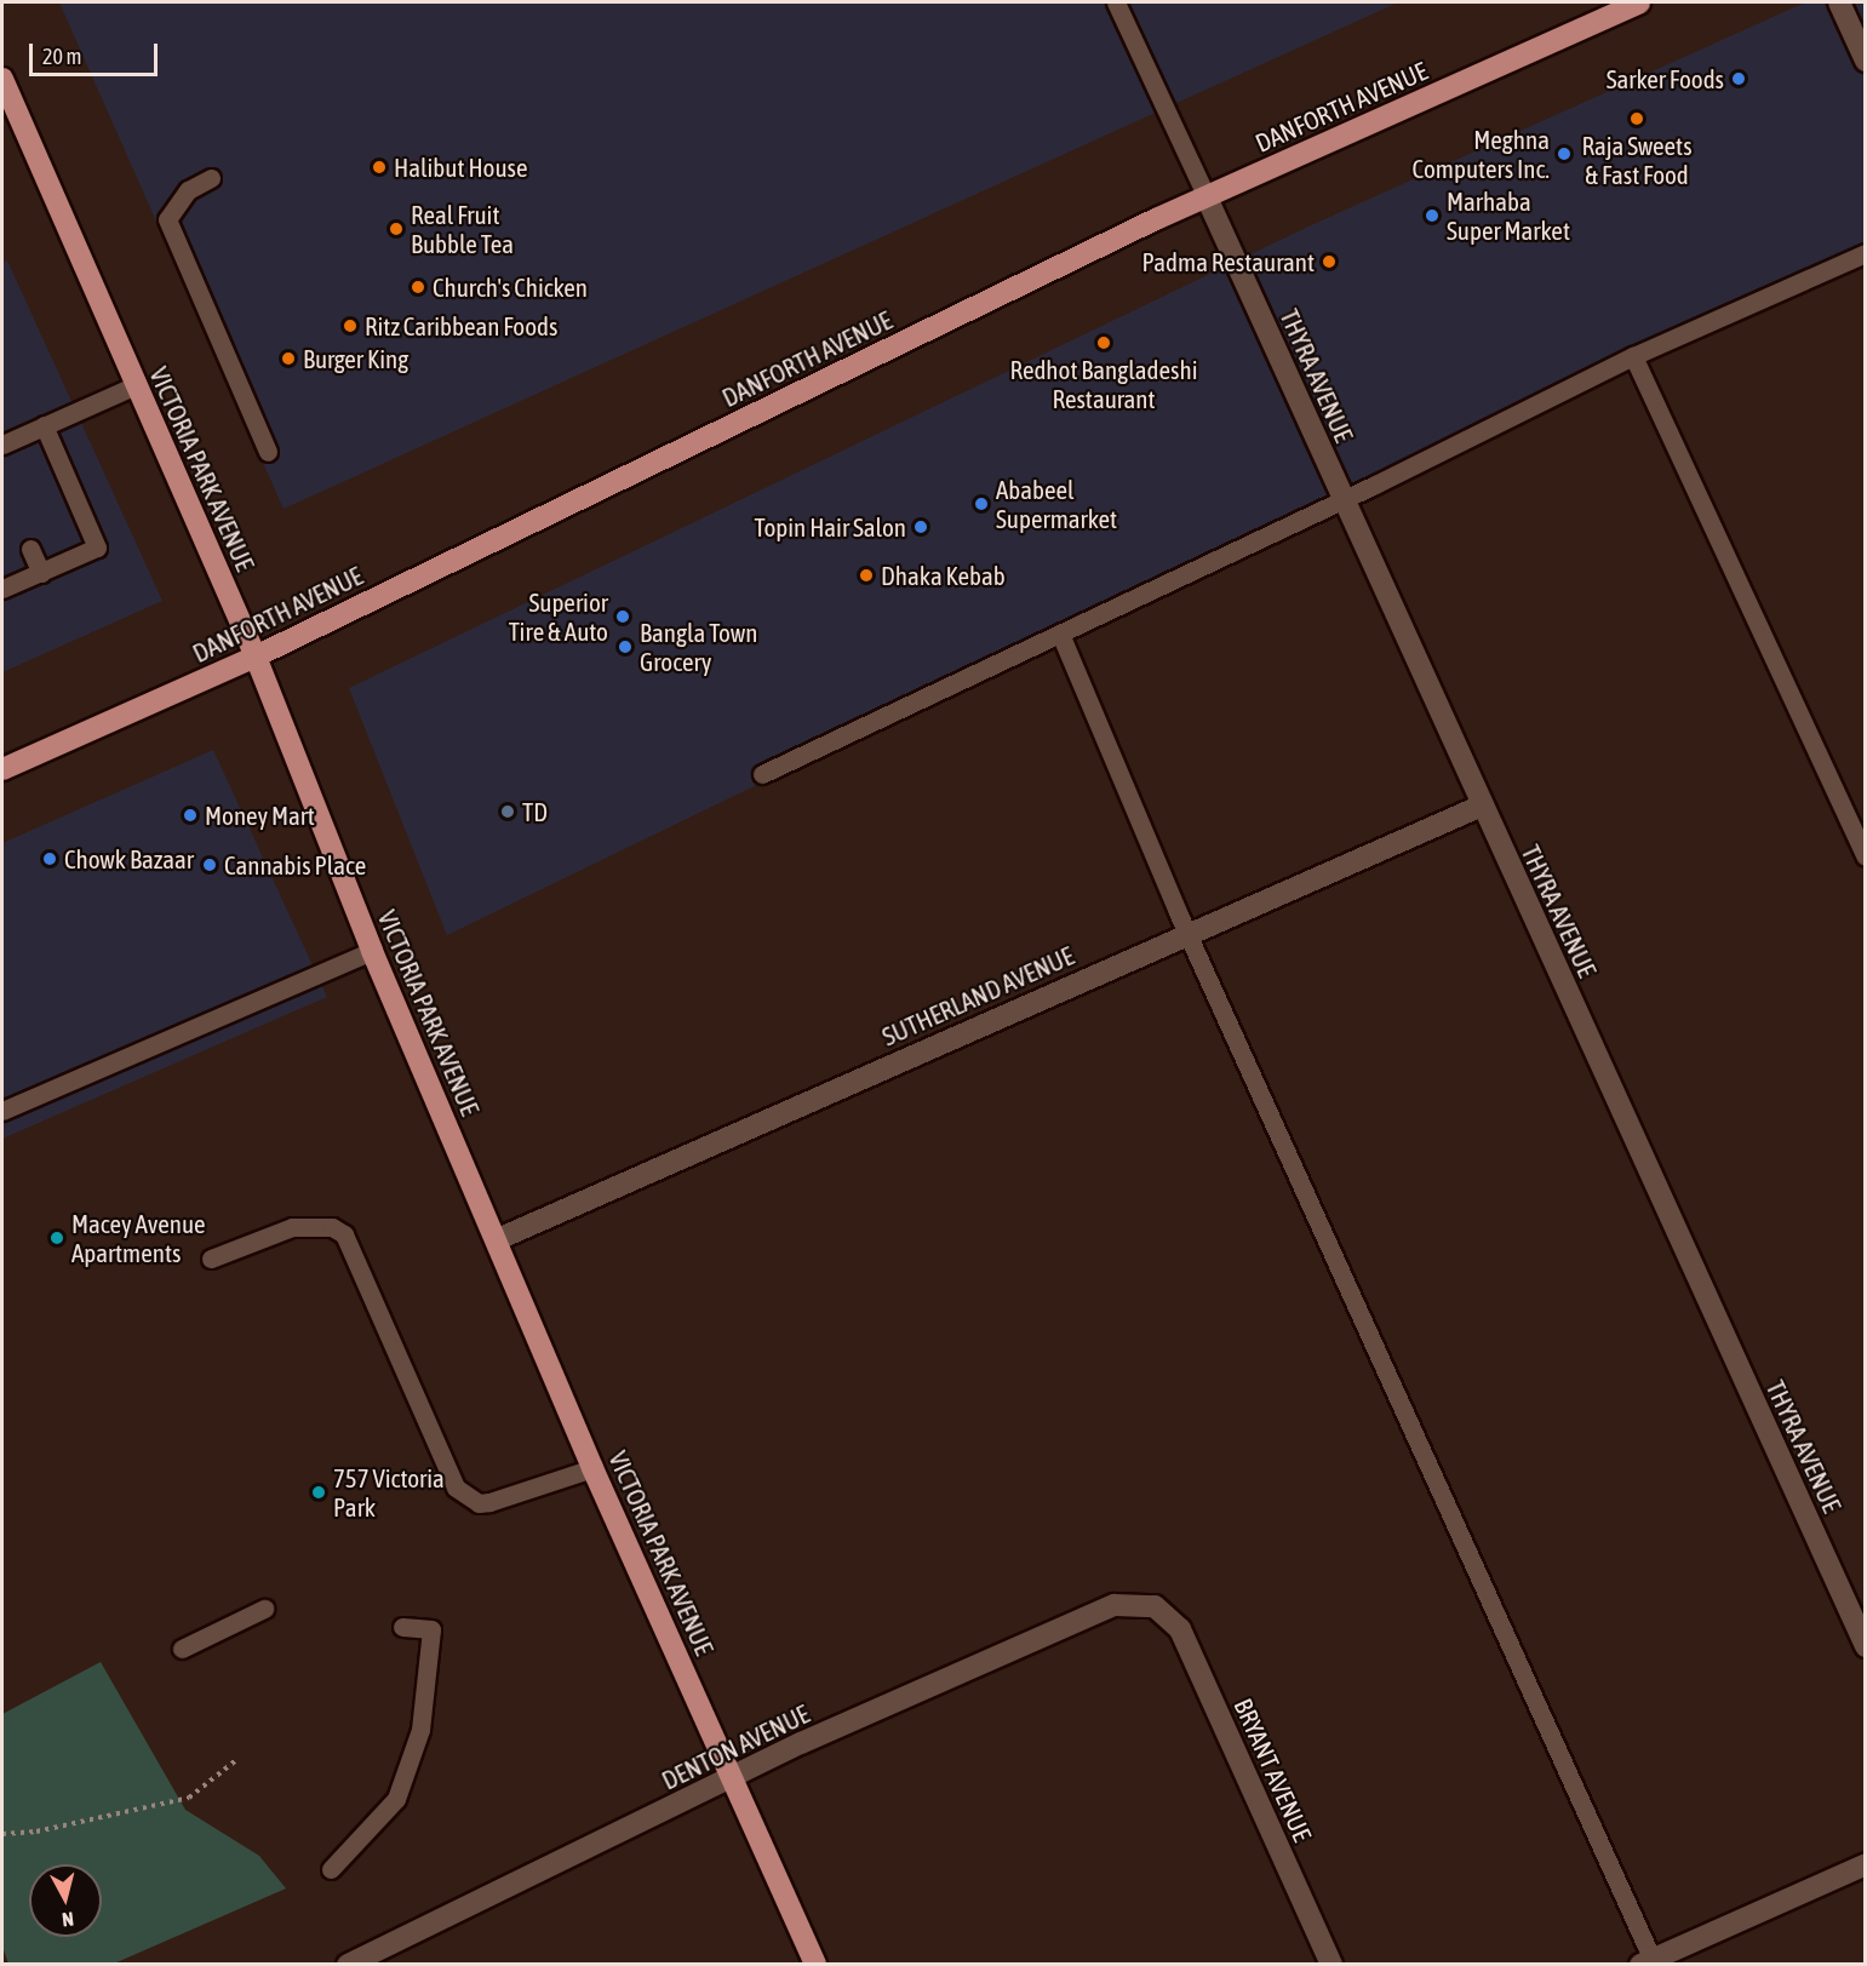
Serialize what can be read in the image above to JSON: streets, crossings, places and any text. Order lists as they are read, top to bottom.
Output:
{
  "streets": {
    "main road": ["DANFORTH AVENUE", "VICTORIA PARK AVENUE"],
    "street": [
      "THYRA AVENUE",
      "SUTHERLAND AVENUE",
      "DENTON AVENUE",
      "BRYANT AVENUE"
    ]
  },
  "crossings": [
    ["DANFORTH AVENUE", "THYRA AVENUE"],
    ["DANFORTH AVENUE", "VICTORIA PARK AVENUE"],
    ["THYRA AVENUE", "SUTHERLAND AVENUE"],
    ["VICTORIA PARK AVENUE", "SUTHERLAND AVENUE"],
    ["VICTORIA PARK AVENUE", "DENTON AVENUE"],
    ["DENTON AVENUE", "BRYANT AVENUE"]
  ],
  "places": [
    "Sarker Foods",
    "Raja Sweets & Fast Food",
    "Meghna Computers Inc.",
    "Halibut House",
    "Marhaba Super Market",
    "Real Fruit Bubble Tea",
    "Padma Restaurant",
    "Church's Chicken",
    "Ritz Caribbean Foods",
    "Redhot Bangladeshi Restaurant",
    "Burger King",
    "Ababeel Supermarket",
    "Topin Hair Salon",
    "Dhaka Kebab",
    "Superior Tire & Auto",
    "Bangla Town Grocery",
    "TD",
    "Money Mart",
    "Chowk Bazaar",
    "Cannabis Place",
    "Macey Avenue Apartments",
    "757 Victoria Park"
  ],
  "scale_bar": "20 m",
  "north": "bottom"
}
